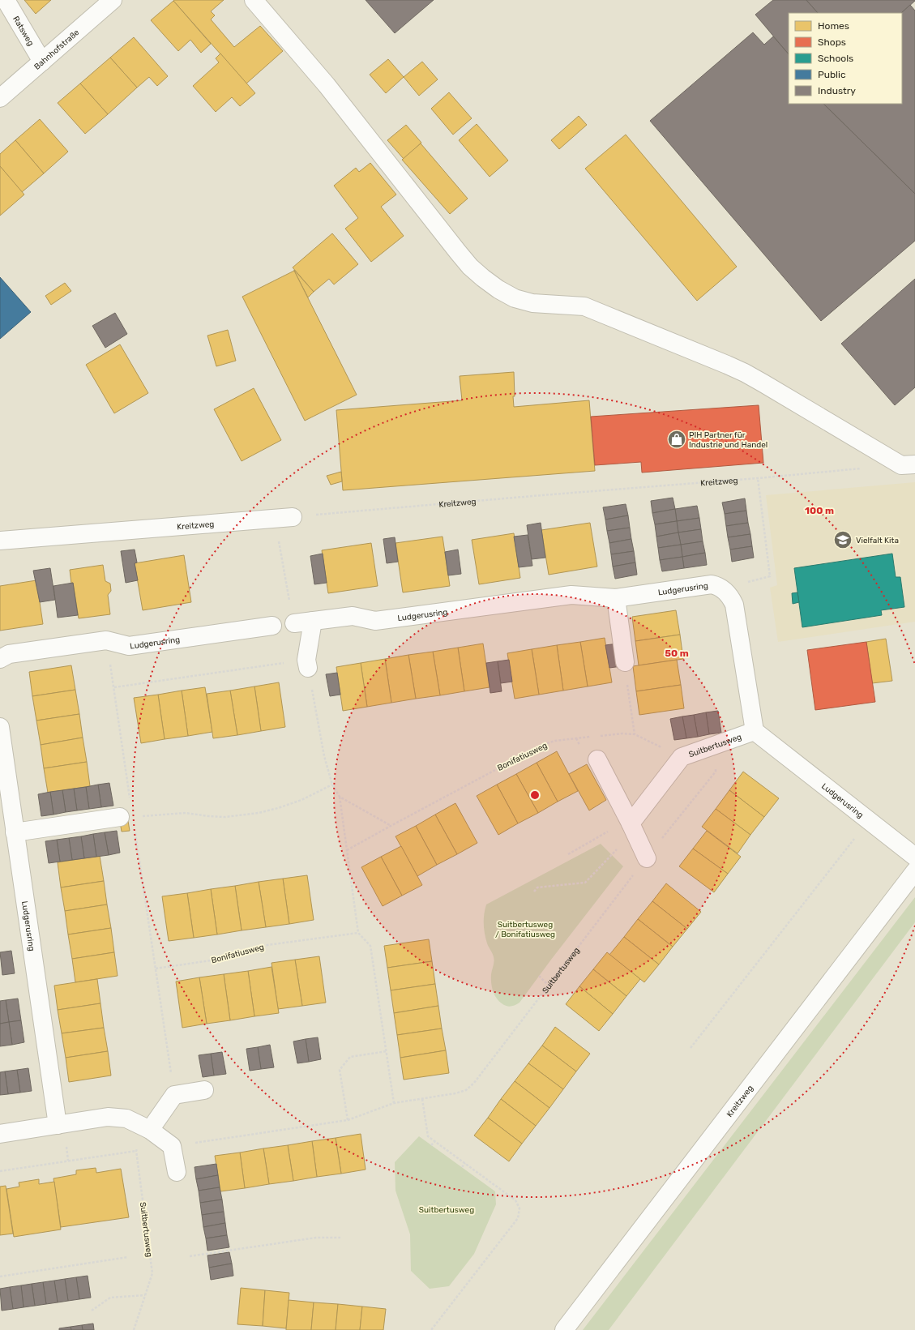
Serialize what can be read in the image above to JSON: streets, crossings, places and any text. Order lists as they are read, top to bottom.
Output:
{
  "streets": {
    "street": [
      "Ratsweg",
      "Bahnhofstraße",
      "Kreitzweg",
      "Ludgerusring",
      "Suitbertusweg"
    ],
    "path": ["Bonifatiusweg"]
  },
  "crossings": [
    ["Ratsweg", "Bahnhofstraße"],
    ["Ludgerusring", "Suitbertusweg"]
  ],
  "parks": ["Suitbertusweg / Bonifatiusweg", "Suitbertusweg"],
  "places": {
    "shop": ["PIH Partner für Industrie und Handel"],
    "school or university": ["Vielfalt Kita"]
  },
  "legend": [
    "Homes",
    "Shops",
    "Schools",
    "Public",
    "Industry"
  ],
  "rings": ["100 m", "50 m"]
}
